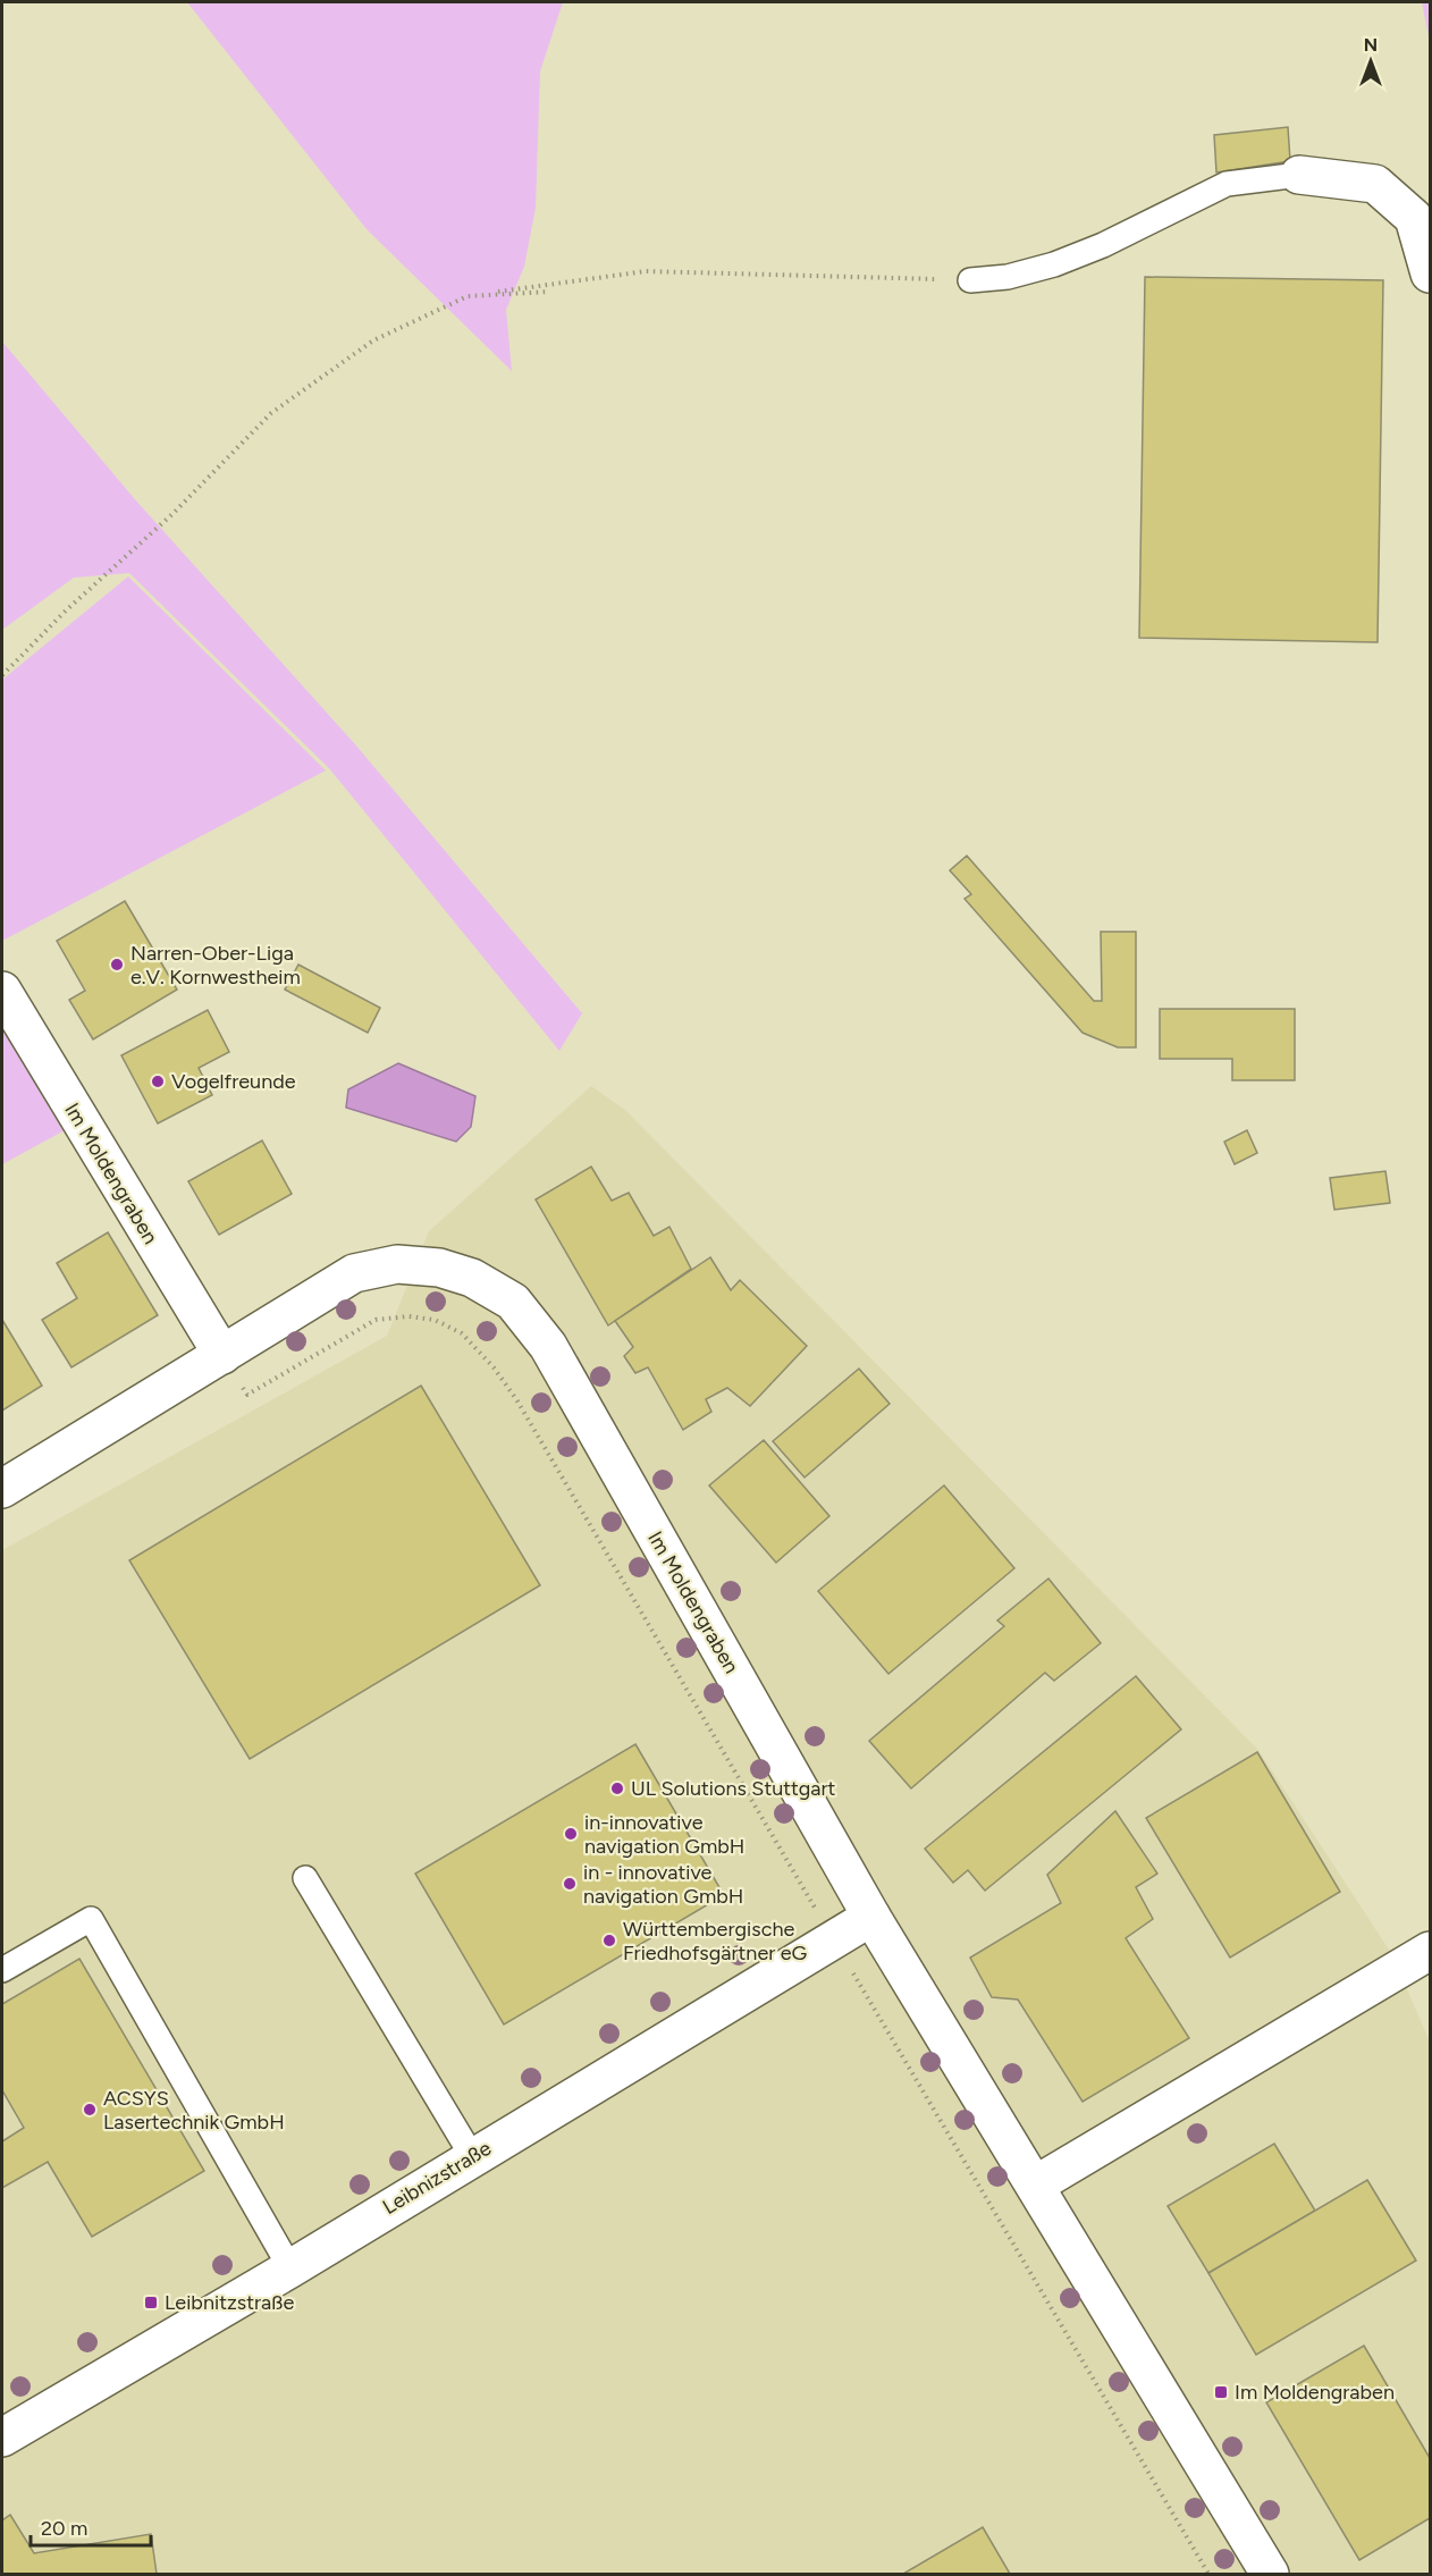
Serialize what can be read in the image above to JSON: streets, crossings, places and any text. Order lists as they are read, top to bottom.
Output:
{
  "streets": {
    "street": ["Im Moldengraben", "Leibnizstraße"]
  },
  "crossings": [
    ["Im Moldengraben", "Leibnizstraße"]
  ],
  "places": {
    "other": [
      "Narren-Ober-Liga e.V. Kornwestheim",
      "Vogelfreunde",
      "UL Solutions Stuttgart",
      "in-innovative navigation GmbH",
      "in - innovative navigation GmbH",
      "Württembergische Friedhofsgärtner eG",
      "ACSYS Lasertechnik GmbH"
    ],
    "transit": ["Leibnitzstraße", "Im Moldengraben"]
  },
  "scale_bar": "20 m",
  "north": "top"
}
